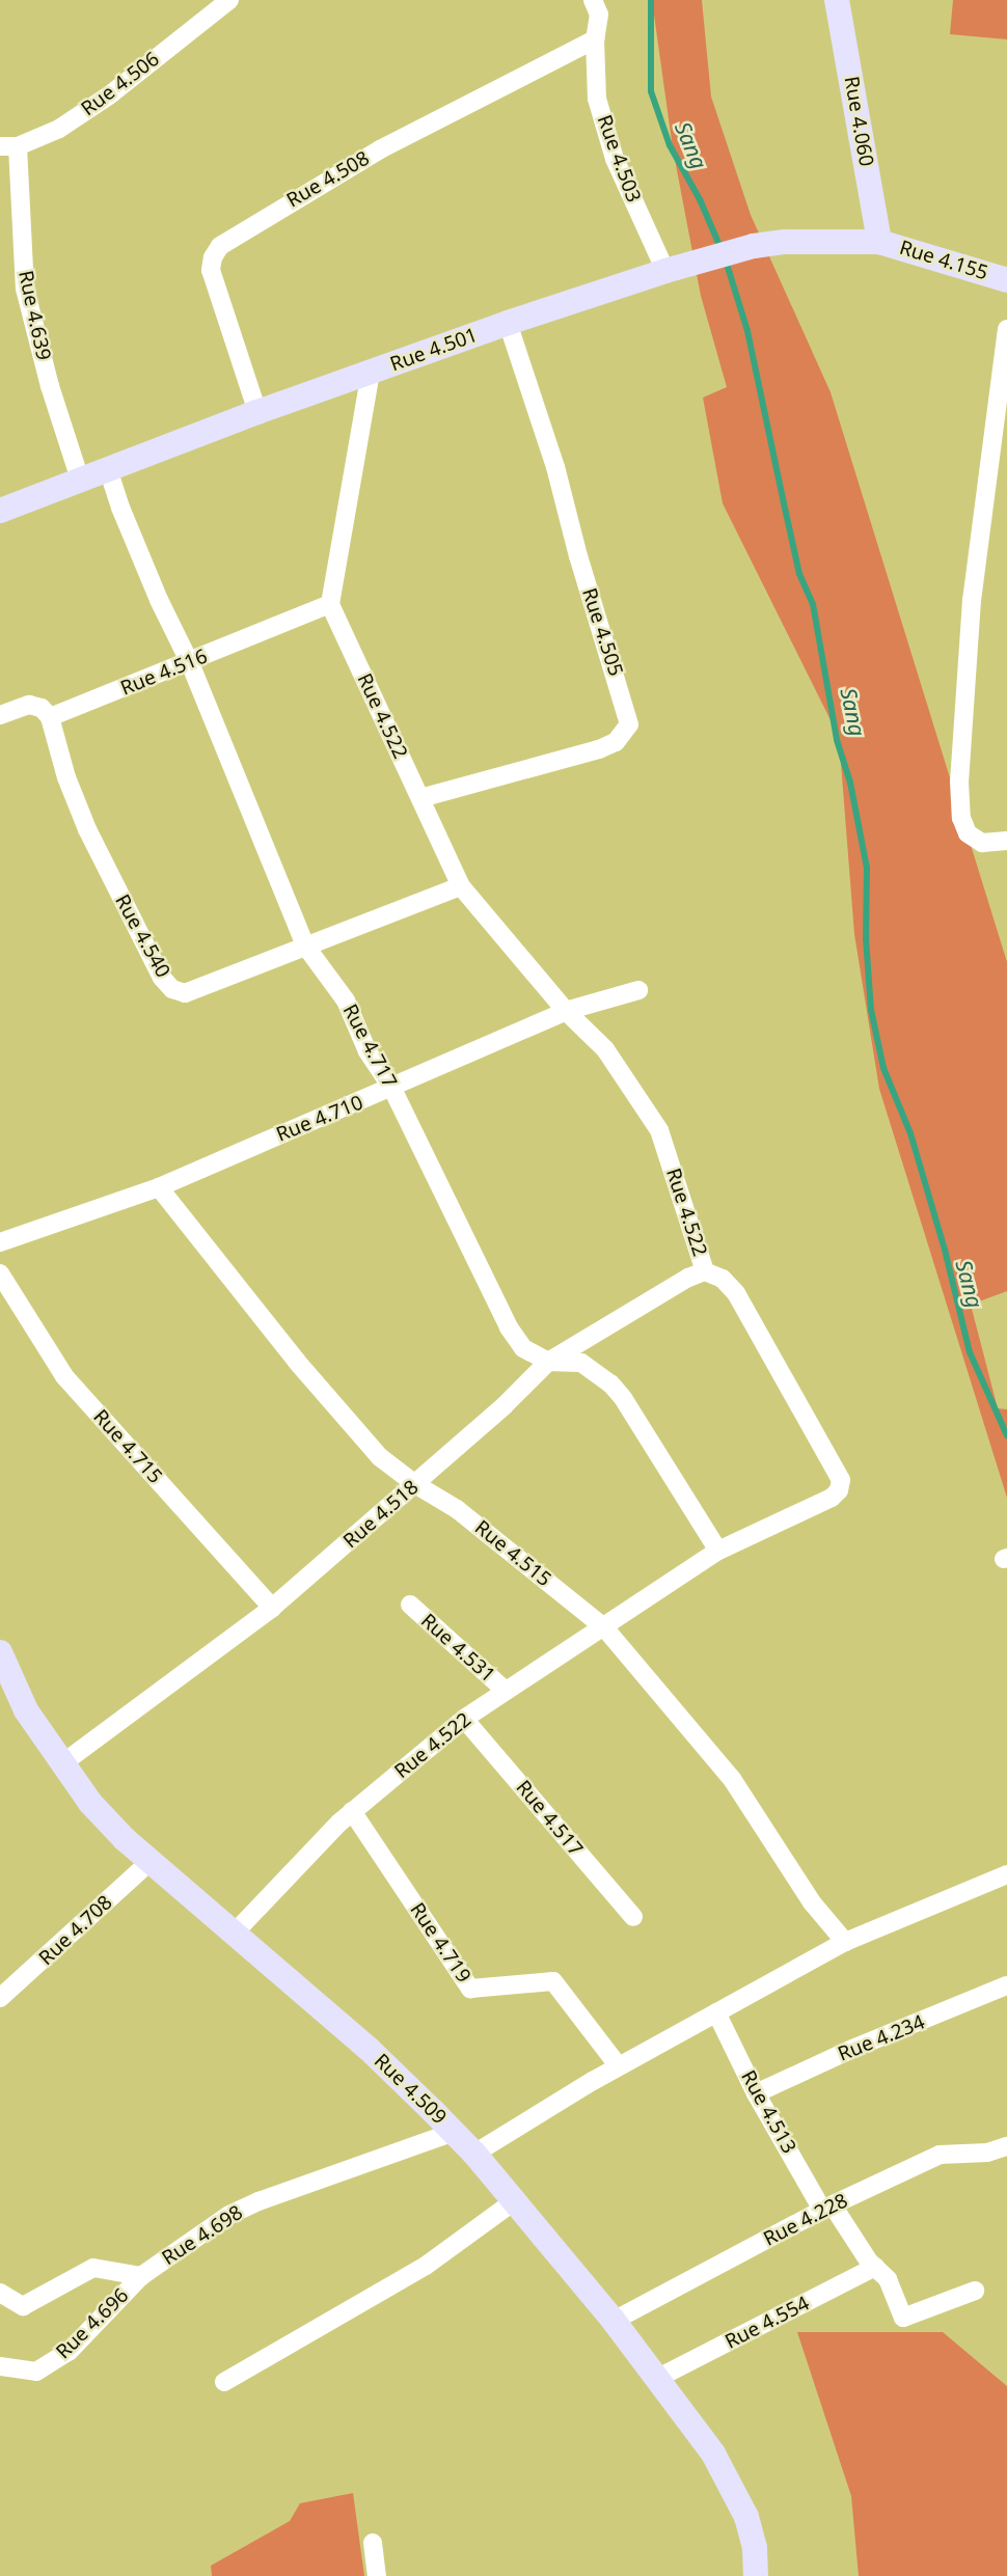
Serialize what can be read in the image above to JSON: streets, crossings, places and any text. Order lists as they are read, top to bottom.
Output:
{
  "streets": {
    "street": [
      "Rue 4.506",
      "Rue 4.060",
      "Rue 4.503",
      "Rue 4.508",
      "Rue 4.155",
      "Rue 4.639",
      "Rue 4.501",
      "Rue 4.505",
      "Rue 4.516",
      "Rue 4.522",
      "Rue 4.540",
      "Rue 4.717",
      "Rue 4.710",
      "Rue 4.715",
      "Rue 4.518",
      "Rue 4.515",
      "Rue 4.531",
      "Rue 4.517",
      "Rue 4.708",
      "Rue 4.719",
      "Rue 4.234",
      "Rue 4.509",
      "Rue 4.513",
      "Rue 4.228",
      "Rue 4.698",
      "Rue 4.554",
      "Rue 4.696"
    ]
  },
  "crossings": [
    ["Rue 4.506", "Rue 4.639"],
    ["Rue 4.060", "Rue 4.155"],
    ["Rue 4.060", "Rue 4.501"],
    ["Rue 4.503", "Rue 4.508"],
    ["Rue 4.503", "Rue 4.501"],
    ["Rue 4.508", "Rue 4.501"],
    ["Rue 4.155", "Rue 4.501"],
    ["Rue 4.639", "Rue 4.501"],
    ["Rue 4.501", "Rue 4.505"],
    ["Rue 4.501", "Rue 4.717"],
    ["Rue 4.505", "Rue 4.522"],
    ["Rue 4.516", "Rue 4.522"],
    ["Rue 4.516", "Rue 4.540"],
    ["Rue 4.516", "Rue 4.717"],
    ["Rue 4.522", "Rue 4.540"],
    ["Rue 4.522", "Rue 4.710"],
    ["Rue 4.522", "Rue 4.518"],
    ["Rue 4.522", "Rue 4.515"],
    ["Rue 4.522", "Rue 4.531"],
    ["Rue 4.522", "Rue 4.517"],
    ["Rue 4.522", "Rue 4.719"],
    ["Rue 4.522", "Rue 4.509"],
    ["Rue 4.540", "Rue 4.717"],
    ["Rue 4.717", "Rue 4.710"],
    ["Rue 4.717", "Rue 4.518"],
    ["Rue 4.710", "Rue 4.515"],
    ["Rue 4.715", "Rue 4.518"],
    ["Rue 4.518", "Rue 4.515"],
    ["Rue 4.518", "Rue 4.509"],
    ["Rue 4.708", "Rue 4.509"],
    ["Rue 4.234", "Rue 4.513"],
    ["Rue 4.509", "Rue 4.228"],
    ["Rue 4.509", "Rue 4.698"],
    ["Rue 4.509", "Rue 4.554"],
    ["Rue 4.513", "Rue 4.228"],
    ["Rue 4.513", "Rue 4.554"],
    ["Rue 4.698", "Rue 4.696"]
  ],
  "water": ["Sang"]
}
